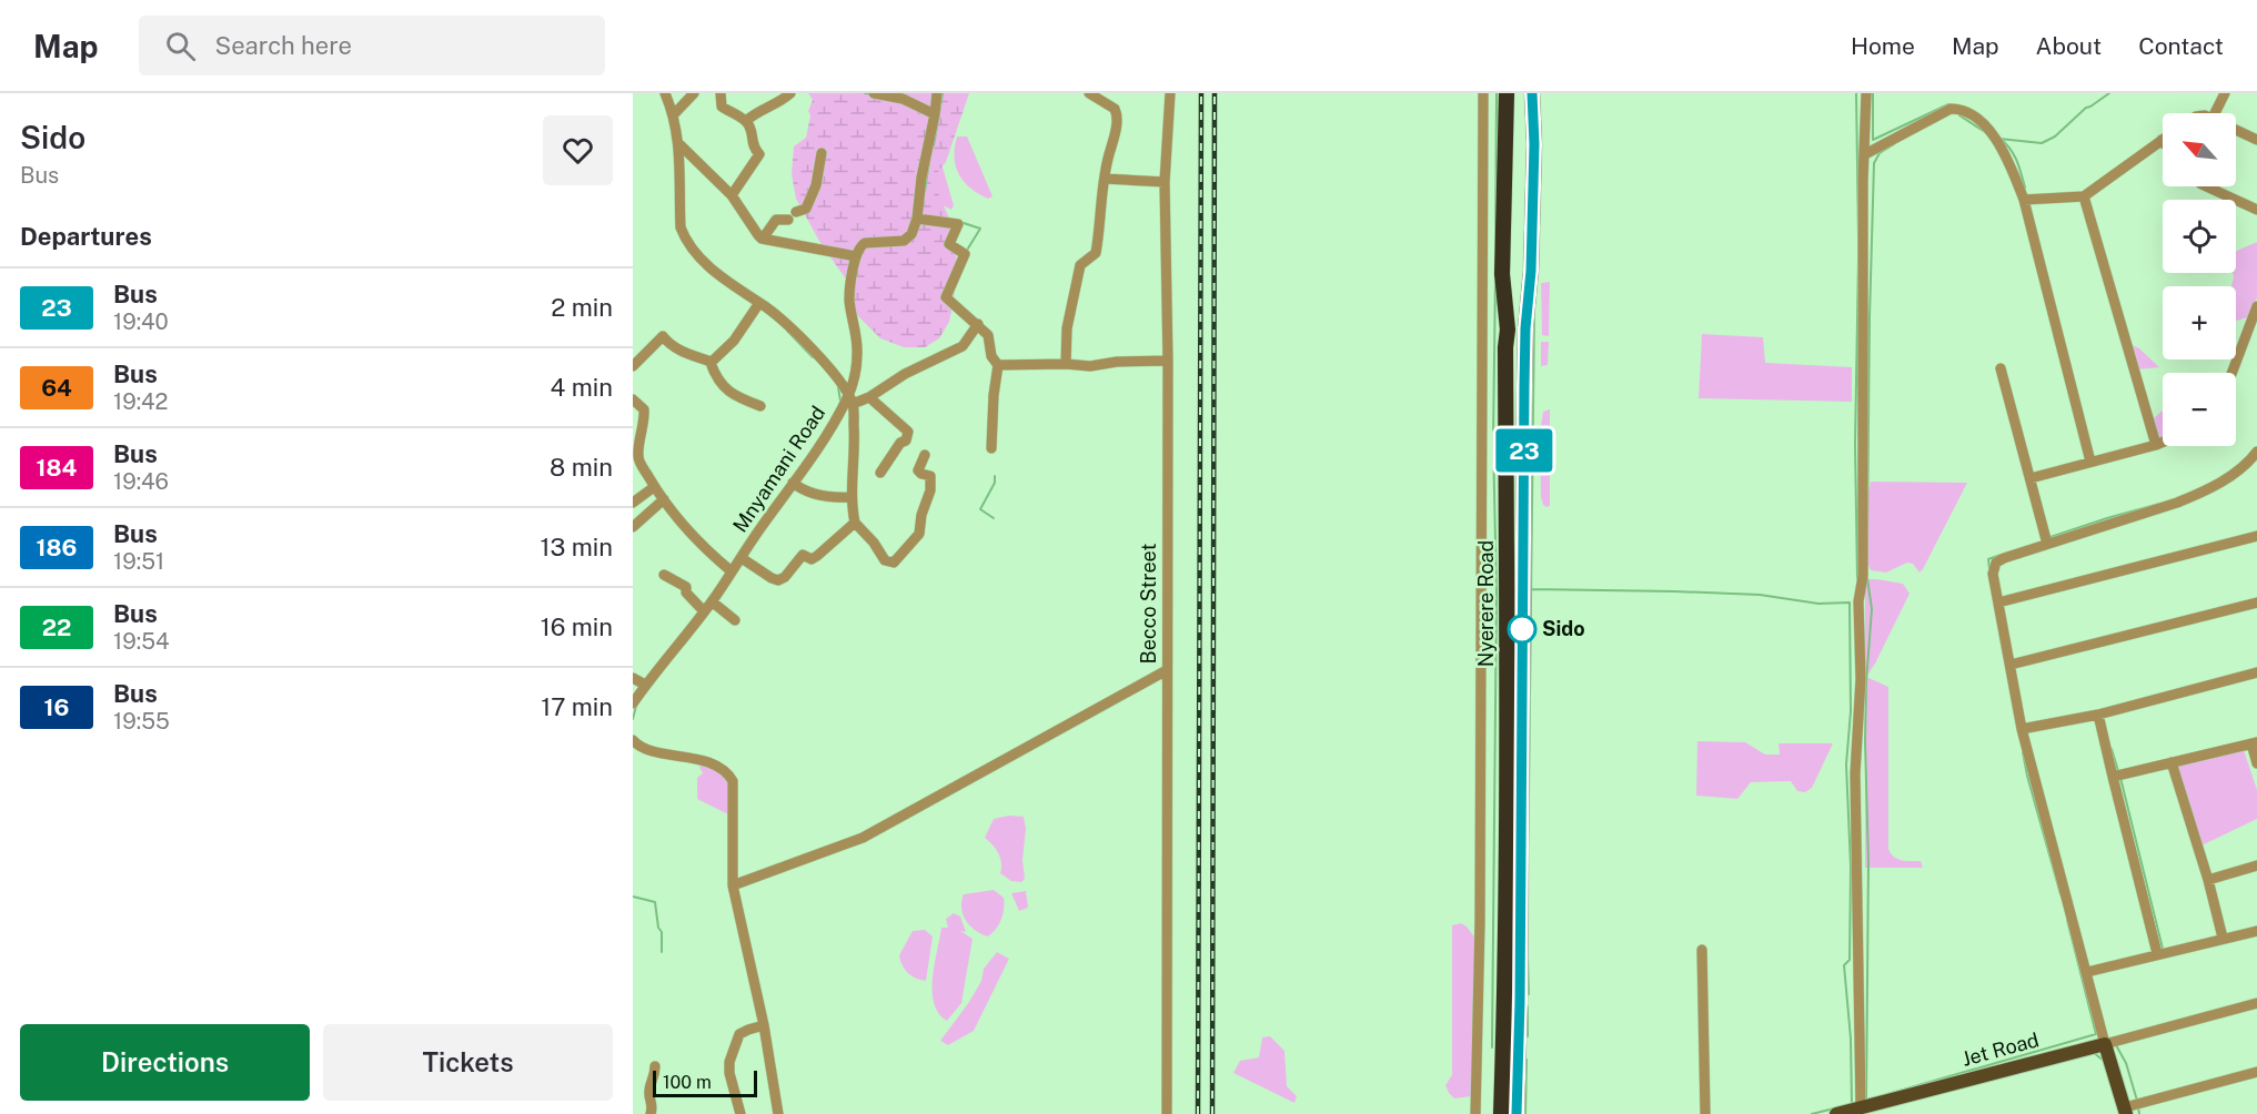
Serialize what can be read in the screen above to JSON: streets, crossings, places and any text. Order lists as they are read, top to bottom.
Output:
{
  "streets": {
    "highway": ["Nyerere Road"],
    "main road": ["Jet Road"],
    "street": ["Mnyamani Road", "Becco Street"]
  },
  "places": ["Sido"],
  "lines": ["bus line 23"],
  "scale_bar": "100 m",
  "north": "top left",
  "page": {
    "header": "Map",
    "search": "Search here",
    "nav": [
      "Home",
      "Map",
      "About",
      "Contact"
    ],
    "heading": [
      ["Sido", "Bus"],
      "Departures"
    ],
    "on_map": "23",
    "map_buttons": ["+", "−"],
    "list": [
      {
        "mark": "23",
        "name": "Bus",
        "note": "19:40",
        "value": "2 min"
      },
      {
        "mark": "64",
        "name": "Bus",
        "note": "19:42",
        "value": "4 min"
      },
      {
        "mark": "184",
        "name": "Bus",
        "note": "19:46",
        "value": "8 min"
      },
      {
        "mark": "186",
        "name": "Bus",
        "note": "19:51",
        "value": "13 min"
      },
      {
        "mark": "22",
        "name": "Bus",
        "note": "19:54",
        "value": "16 min"
      },
      {
        "mark": "16",
        "name": "Bus",
        "note": "19:55",
        "value": "17 min"
      }
    ],
    "buttons": ["Directions", "Tickets"],
    "scale": "100 m"
  }
}
